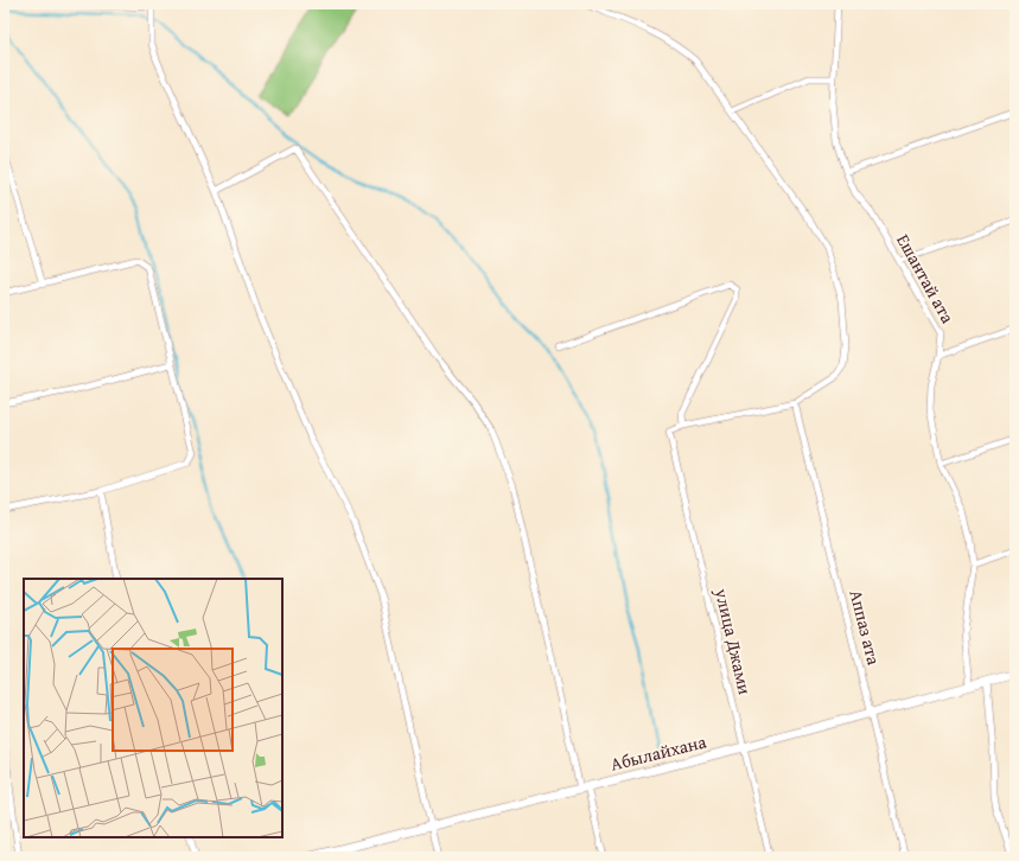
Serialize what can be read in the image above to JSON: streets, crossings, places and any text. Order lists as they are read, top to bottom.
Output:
{
  "streets": {
    "main road": ["Абылайхана"],
    "street": ["Ешантай ата", "Аппаз ата", "улица Джами"]
  },
  "crossings": [
    ["Ешантай ата", "Абылайхана"],
    ["Аппаз ата", "Абылайхана"],
    ["улица Джами", "Абылайхана"]
  ]
}
